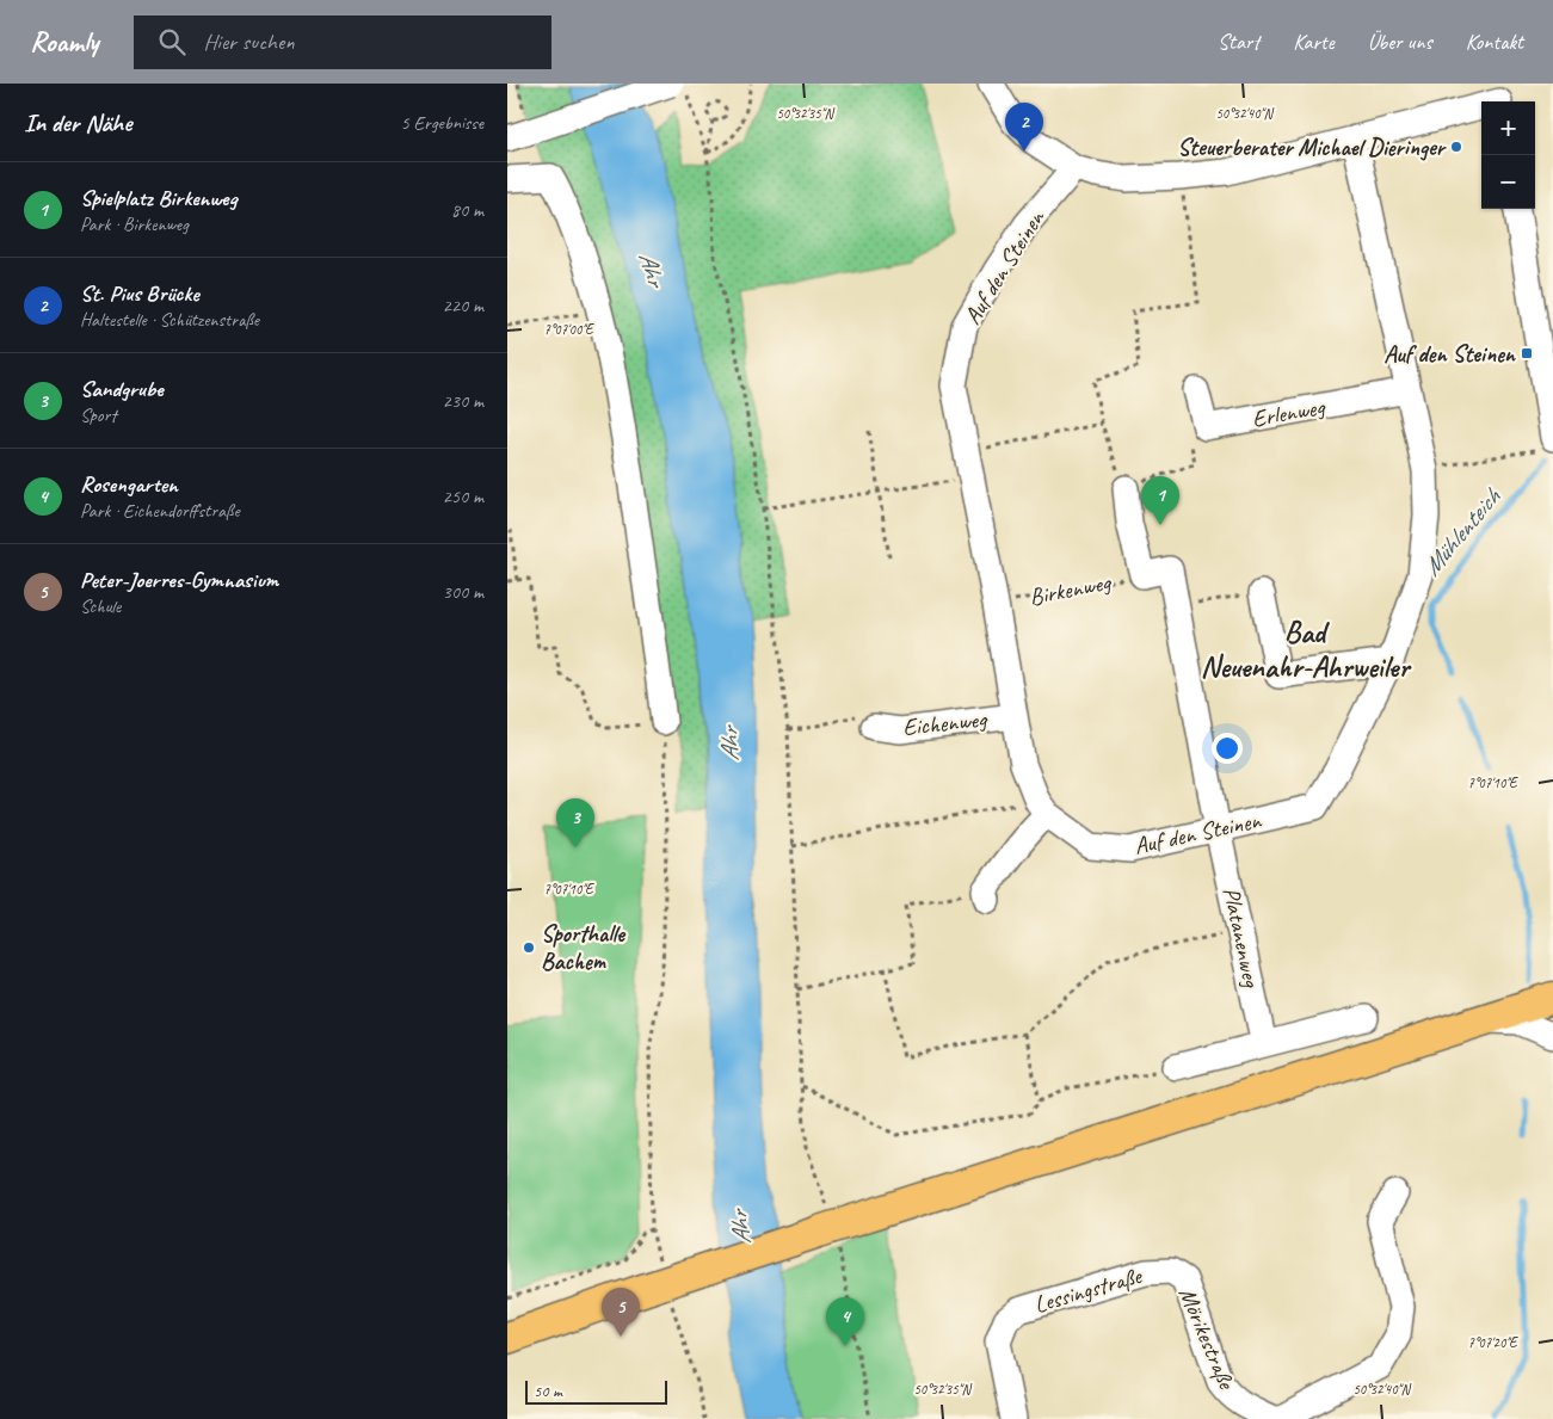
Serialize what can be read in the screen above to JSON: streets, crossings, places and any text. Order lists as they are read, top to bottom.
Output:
{
  "streets": {
    "street": [
      "Auf den Steinen",
      "Erlenweg",
      "Birkenweg",
      "Eichenweg",
      "Platanenweg",
      "Lessingstraße",
      "Mörikestraße"
    ]
  },
  "crossings": [
    ["Auf den Steinen", "Erlenweg"],
    ["Auf den Steinen", "Birkenweg"],
    ["Auf den Steinen", "Eichenweg"],
    ["Auf den Steinen", "Platanenweg"],
    ["Birkenweg", "Platanenweg"],
    ["Lessingstraße", "Mörikestraße"]
  ],
  "districts": ["Bad Neuenahr-Ahrweiler"],
  "water": ["Ahr", "Mühlenteich"],
  "places": {
    "other": ["Steuerberater Michael Dieringer", "Sporthalle Bachem"],
    "transit": ["Auf den Steinen"]
  },
  "scale_bar": "50 m",
  "page": {
    "header": "Roamly",
    "search": "Hier suchen",
    "nav": [
      "Start",
      "Karte",
      "Über uns",
      "Kontakt"
    ],
    "heading": ["In der Nähe", "5 Ergebnisse"],
    "map_buttons": ["+", "−"],
    "pins": [
      "2",
      "1",
      "3",
      "5",
      "4"
    ],
    "list": [
      {
        "mark": "1",
        "name": "Spielplatz Birkenweg",
        "note": "Park · Birkenweg",
        "value": "80 m"
      },
      {
        "mark": "2",
        "name": "St. Pius Brücke",
        "note": "Haltestelle · Schützenstraße",
        "value": "220 m"
      },
      {
        "mark": "3",
        "name": "Sandgrube",
        "note": "Sport",
        "value": "230 m"
      },
      {
        "mark": "4",
        "name": "Rosengarten",
        "note": "Park · Eichendorffstraße",
        "value": "250 m"
      },
      {
        "mark": "5",
        "name": "Peter-Joerres-Gymnasium",
        "note": "Schule",
        "value": "300 m"
      }
    ],
    "scale": "50 m"
  },
  "coordinates": [
    "50°32'35\"N",
    "50°32'40\"N",
    "7°07'00\"E",
    "7°07'10\"E",
    "7°07'20\"E"
  ]
}
